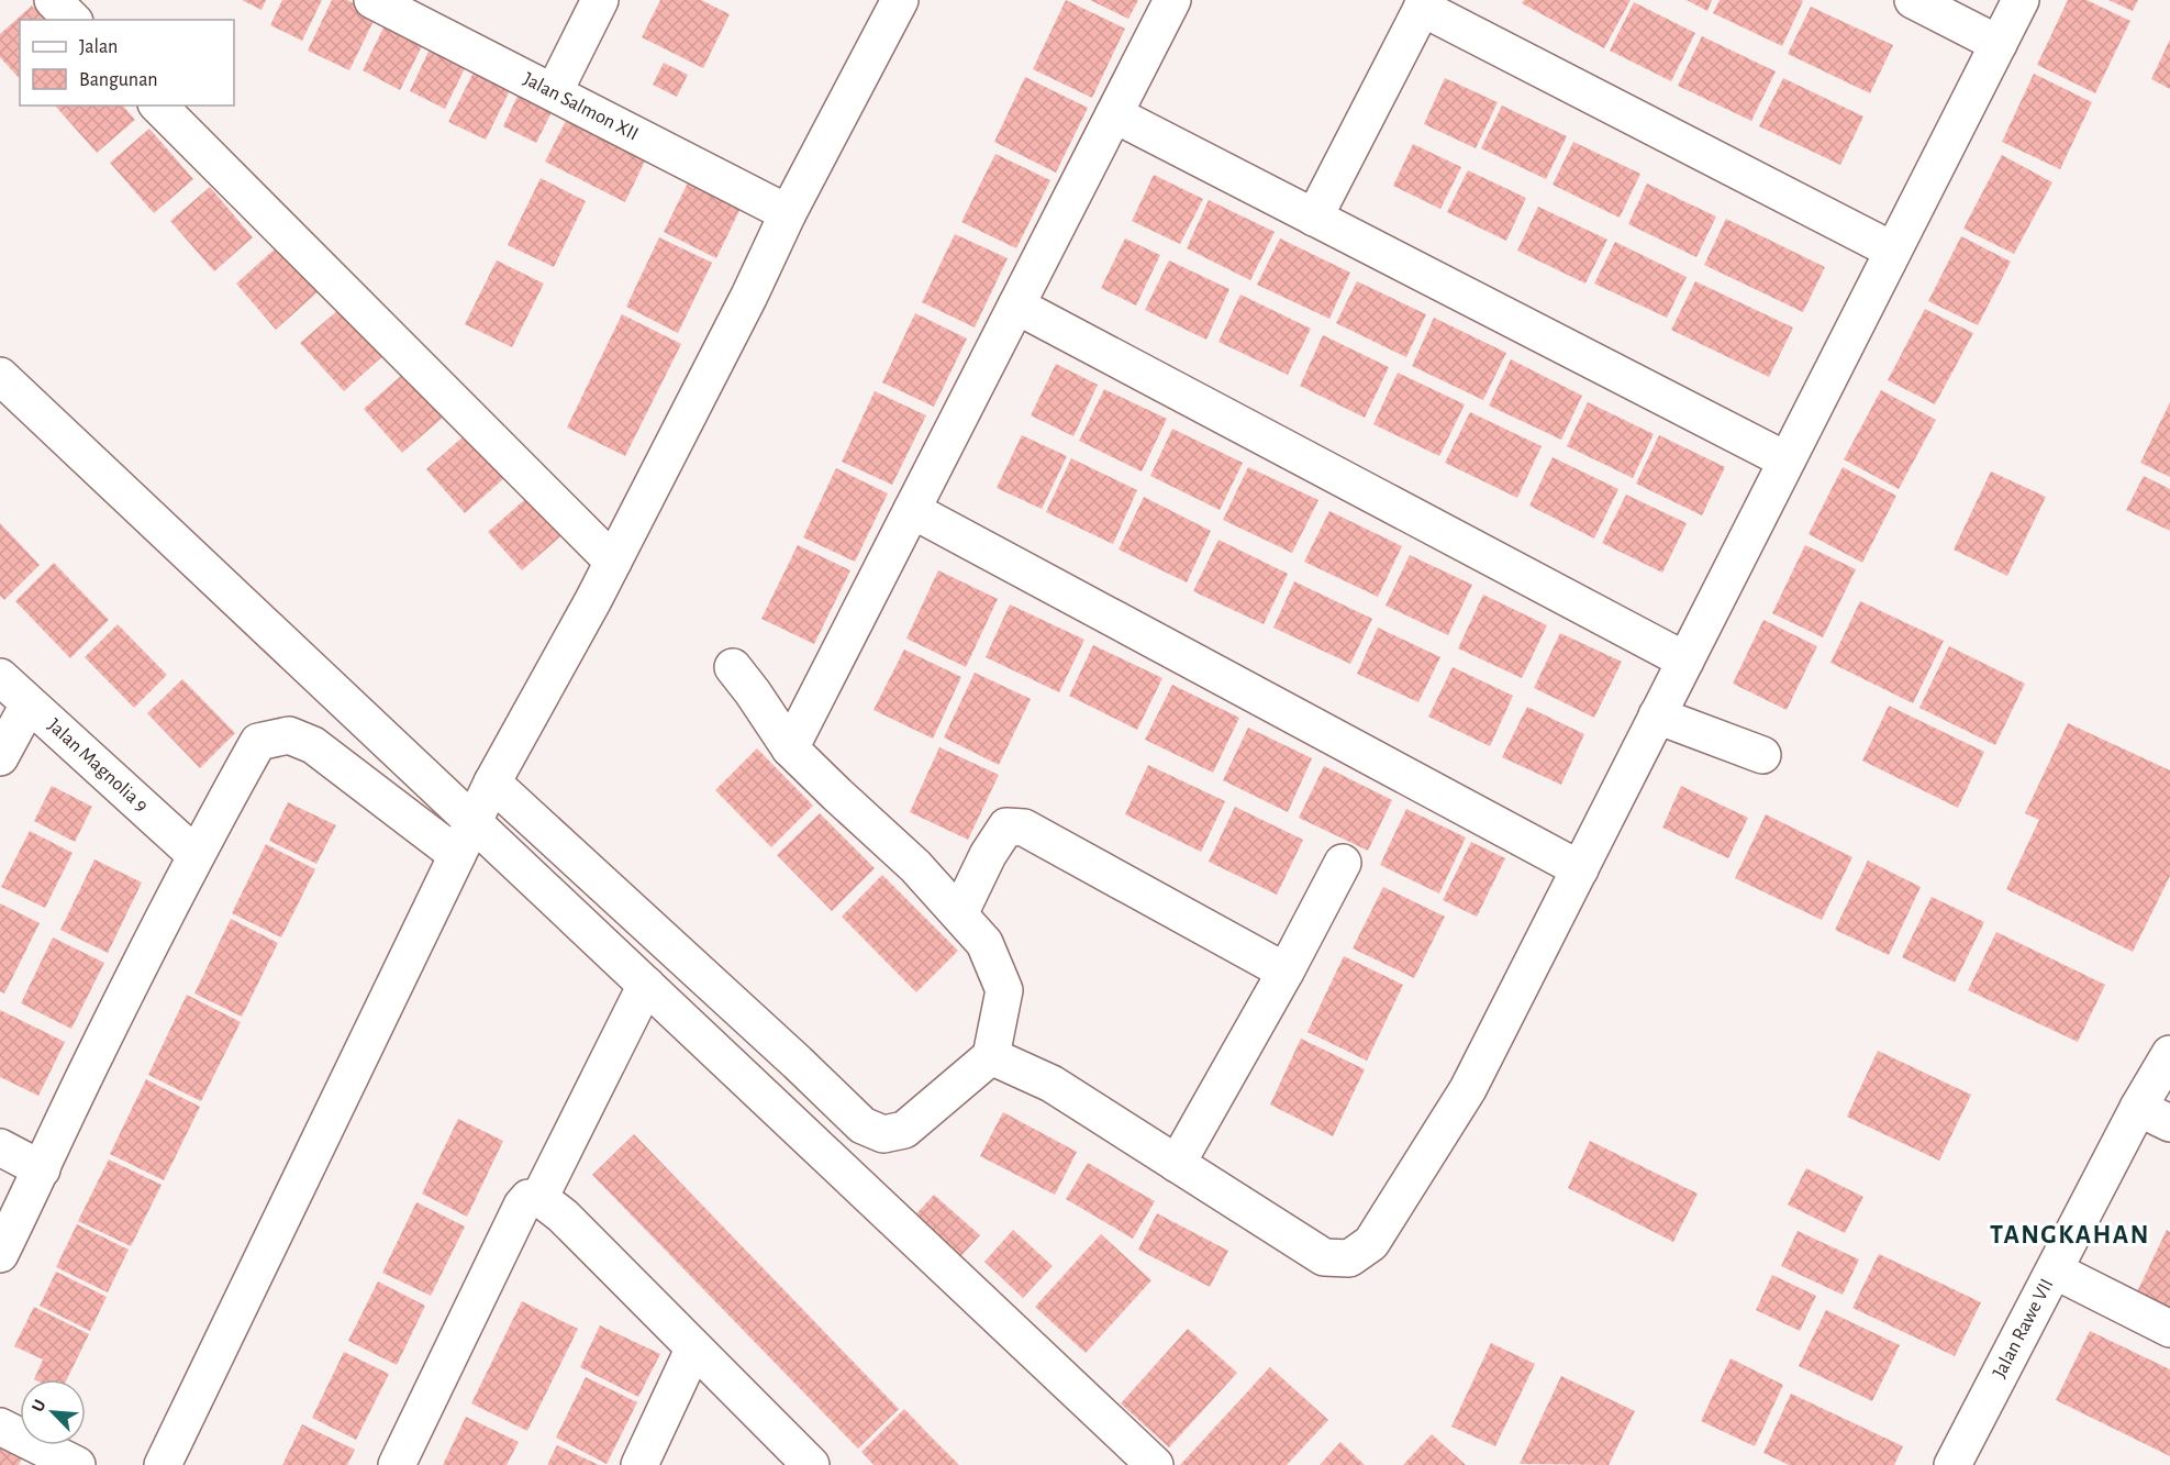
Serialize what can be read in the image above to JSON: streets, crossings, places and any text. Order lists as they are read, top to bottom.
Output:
{
  "streets": {
    "street": ["Jalan Salmon XII", "Jalan Magnolia 9", "Jalan Rawe VII"]
  },
  "districts": ["TANGKAHAN"],
  "legend": ["Jalan", "Bangunan"],
  "north": "top left"
}
